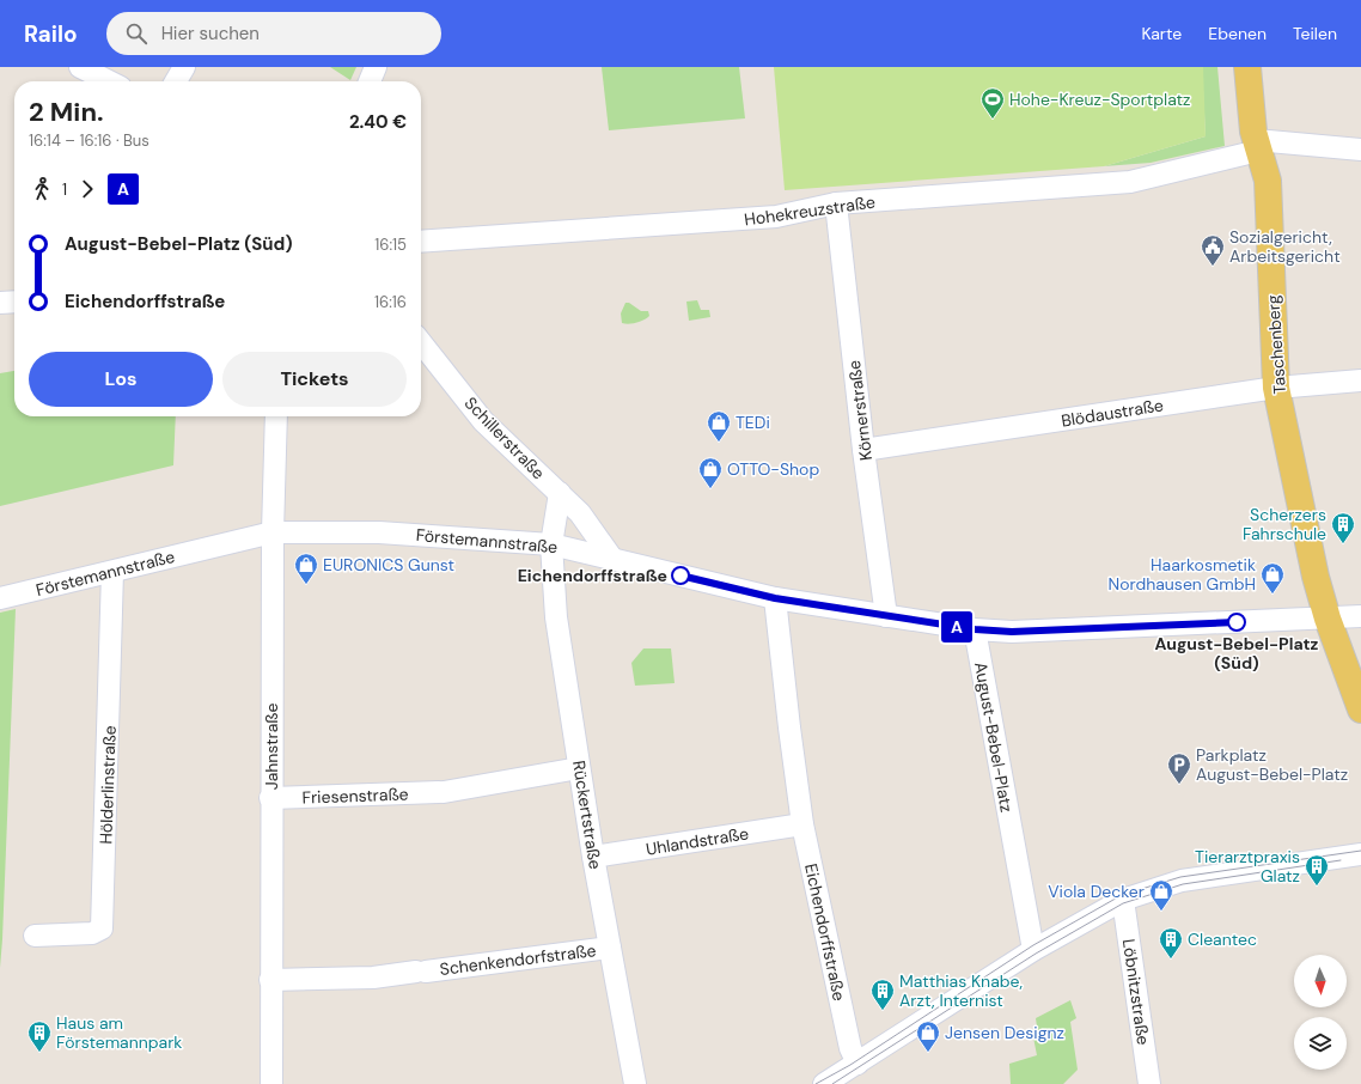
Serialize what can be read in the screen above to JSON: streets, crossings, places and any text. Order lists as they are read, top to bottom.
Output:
{
  "streets": {
    "main road": ["Taschenberg"],
    "street": [
      "Hohekreuzstraße",
      "Körnerstraße",
      "Blödaustraße",
      "Schillerstraße",
      "Förstemannstraße",
      "August-Bebel-Platz",
      "Jahnstraße",
      "Hölderlinstraße",
      "Friesenstraße",
      "Rückertstraße",
      "Uhlandstraße",
      "Eichendorffstraße",
      "Schenkendorfstraße",
      "Löbnitzstraße"
    ]
  },
  "crossings": [
    ["Hohekreuzstraße", "Taschenberg"],
    ["Hohekreuzstraße", "Körnerstraße"],
    ["Taschenberg", "Blödaustraße"],
    ["Körnerstraße", "Blödaustraße"],
    ["Körnerstraße", "Förstemannstraße"],
    ["Schillerstraße", "Förstemannstraße"],
    ["Schillerstraße", "Rückertstraße"],
    ["Förstemannstraße", "August-Bebel-Platz"],
    ["Förstemannstraße", "Jahnstraße"],
    ["Förstemannstraße", "Hölderlinstraße"],
    ["Förstemannstraße", "Rückertstraße"],
    ["Förstemannstraße", "Eichendorffstraße"],
    ["Jahnstraße", "Friesenstraße"],
    ["Jahnstraße", "Schenkendorfstraße"],
    ["Friesenstraße", "Rückertstraße"],
    ["Rückertstraße", "Uhlandstraße"],
    ["Rückertstraße", "Schenkendorfstraße"],
    ["Uhlandstraße", "Eichendorffstraße"]
  ],
  "places": {
    "sports": ["Hohe-Kreuz-Sportplatz"],
    "public building": ["Sozialgericht, Arbeitsgericht"],
    "shop": [
      "TEDi",
      "OTTO-Shop",
      "EURONICS Gunst",
      "Haarkosmetik Nordhausen GmbH",
      "Viola Decker",
      "Jensen Designz"
    ],
    "building": [
      "Scherzers Fahrschule",
      "Tierarztpraxis Glatz",
      "Cleantec",
      "Matthias Knabe, Arzt, Internist",
      "Haus am Förstemannpark"
    ],
    "other": ["Eichendorffstraße", "August-Bebel-Platz (Süd)"],
    "parking": ["Parkplatz August-Bebel-Platz"]
  },
  "lines": ["bus line A"],
  "north": "bottom",
  "page": {
    "header": "Railo",
    "search": "Hier suchen",
    "nav": ["Karte", "Ebenen", "Teilen"],
    "on_map": "A",
    "heading": ["2 Min.", "16:14 – 16:16 · Bus", "2.40 €"],
    "legs": ["1", "A"],
    "list": [
      {
        "name": "August-Bebel-Platz (Süd)",
        "value": "16:15"
      },
      {
        "name": "Eichendorffstraße",
        "value": "16:16"
      }
    ],
    "buttons": ["Los", "Tickets"]
  }
}
